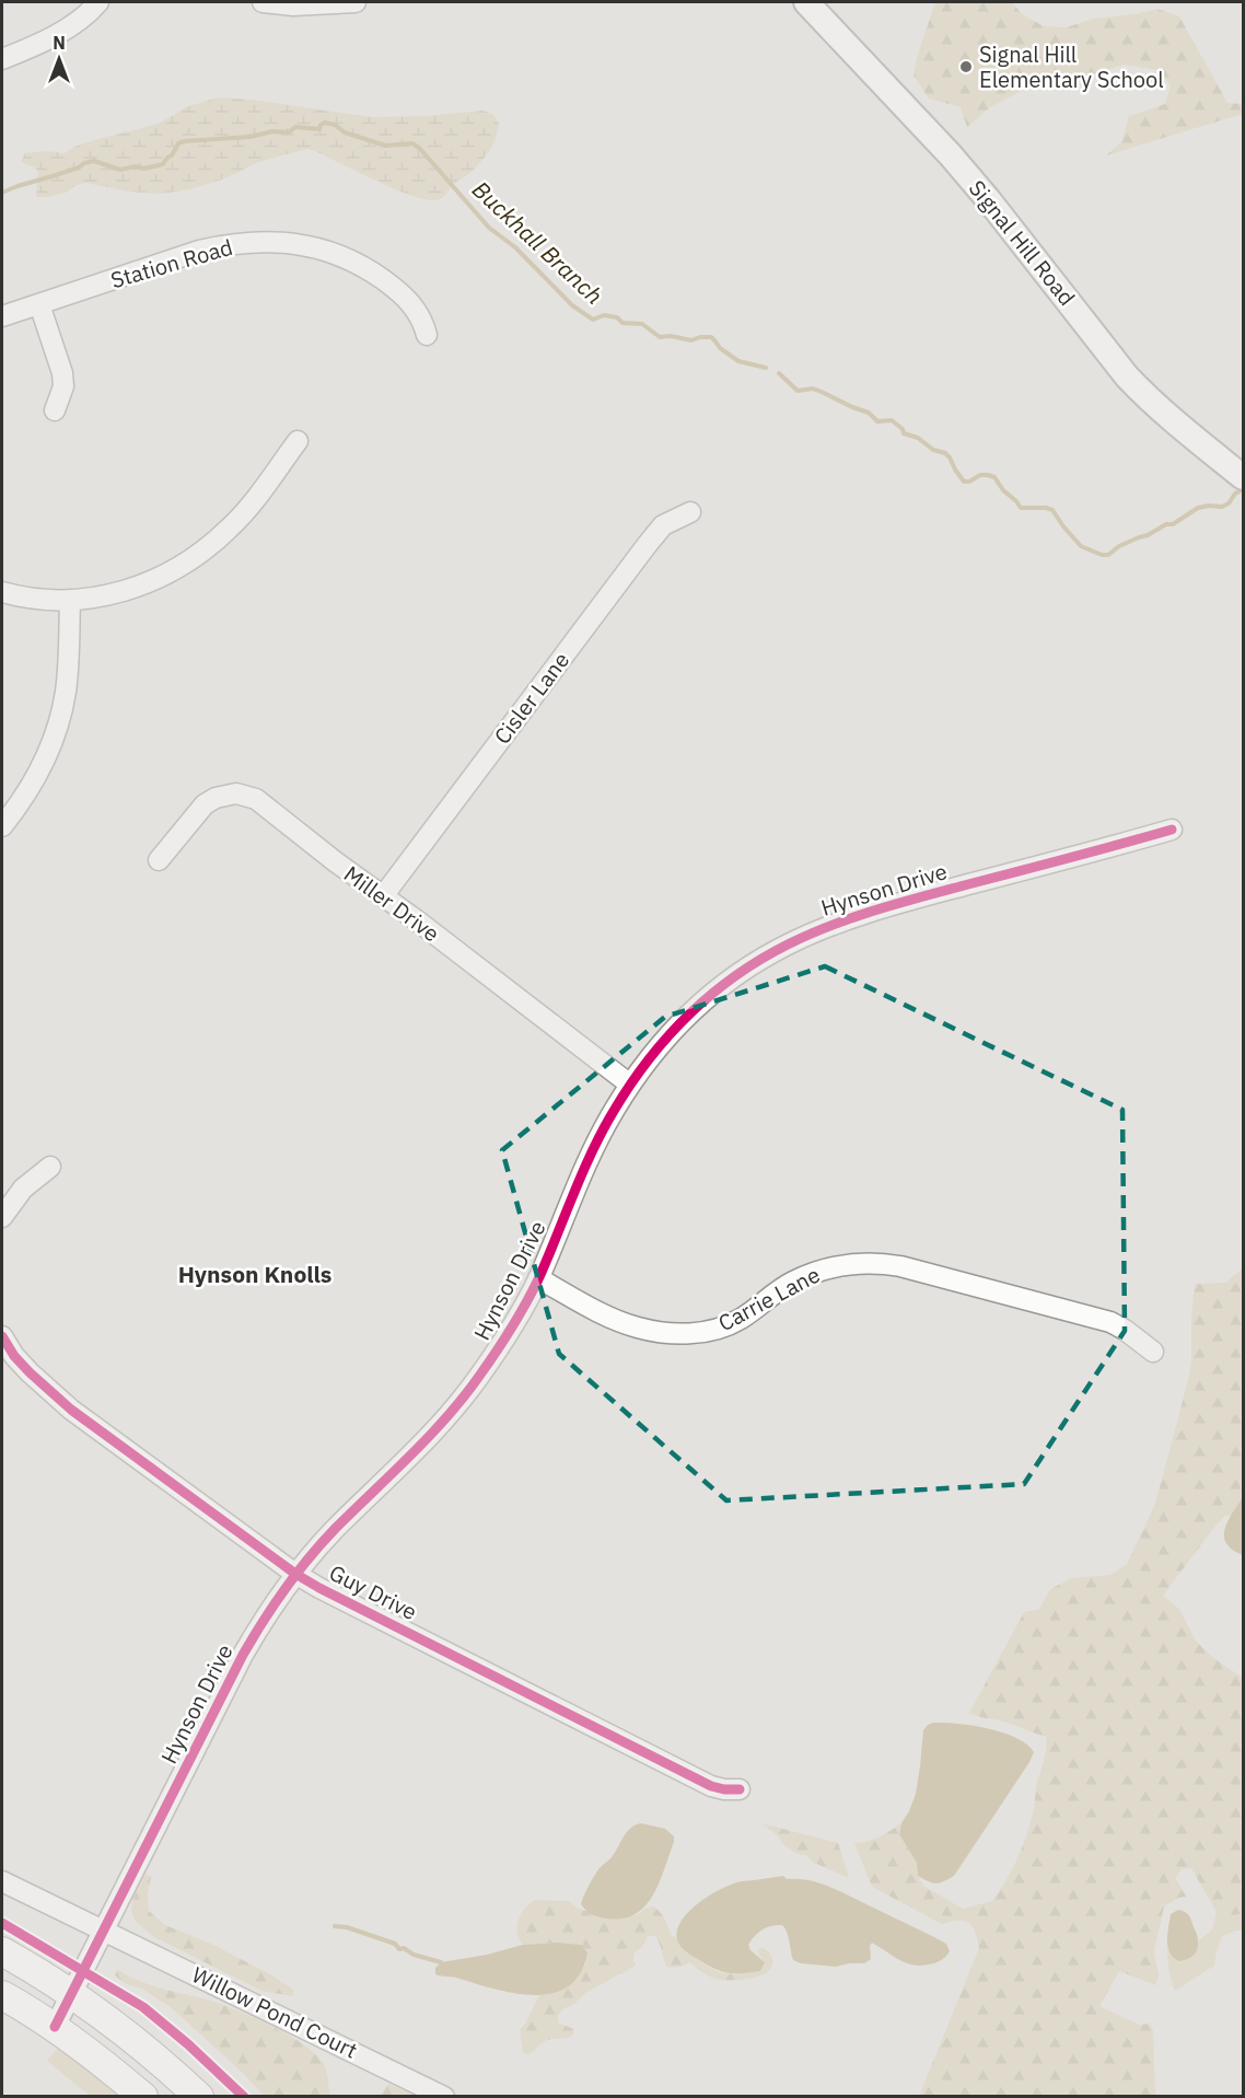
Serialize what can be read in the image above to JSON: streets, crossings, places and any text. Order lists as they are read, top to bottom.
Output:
{
  "streets": {
    "main road": ["Signal Hill Road"],
    "street": [
      "Station Road",
      "Cisler Lane",
      "Hynson Drive",
      "Miller Drive",
      "Carrie Lane",
      "Guy Drive",
      "Willow Pond Court"
    ]
  },
  "crossings": [
    ["Cisler Lane", "Miller Drive"],
    ["Hynson Drive", "Miller Drive"],
    ["Hynson Drive", "Carrie Lane"],
    ["Hynson Drive", "Guy Drive"],
    ["Hynson Drive", "Willow Pond Court"]
  ],
  "districts": ["Hynson Knolls"],
  "water": ["Buckhall Branch"],
  "places": ["Signal Hill Elementary School"],
  "north": "top"
}
